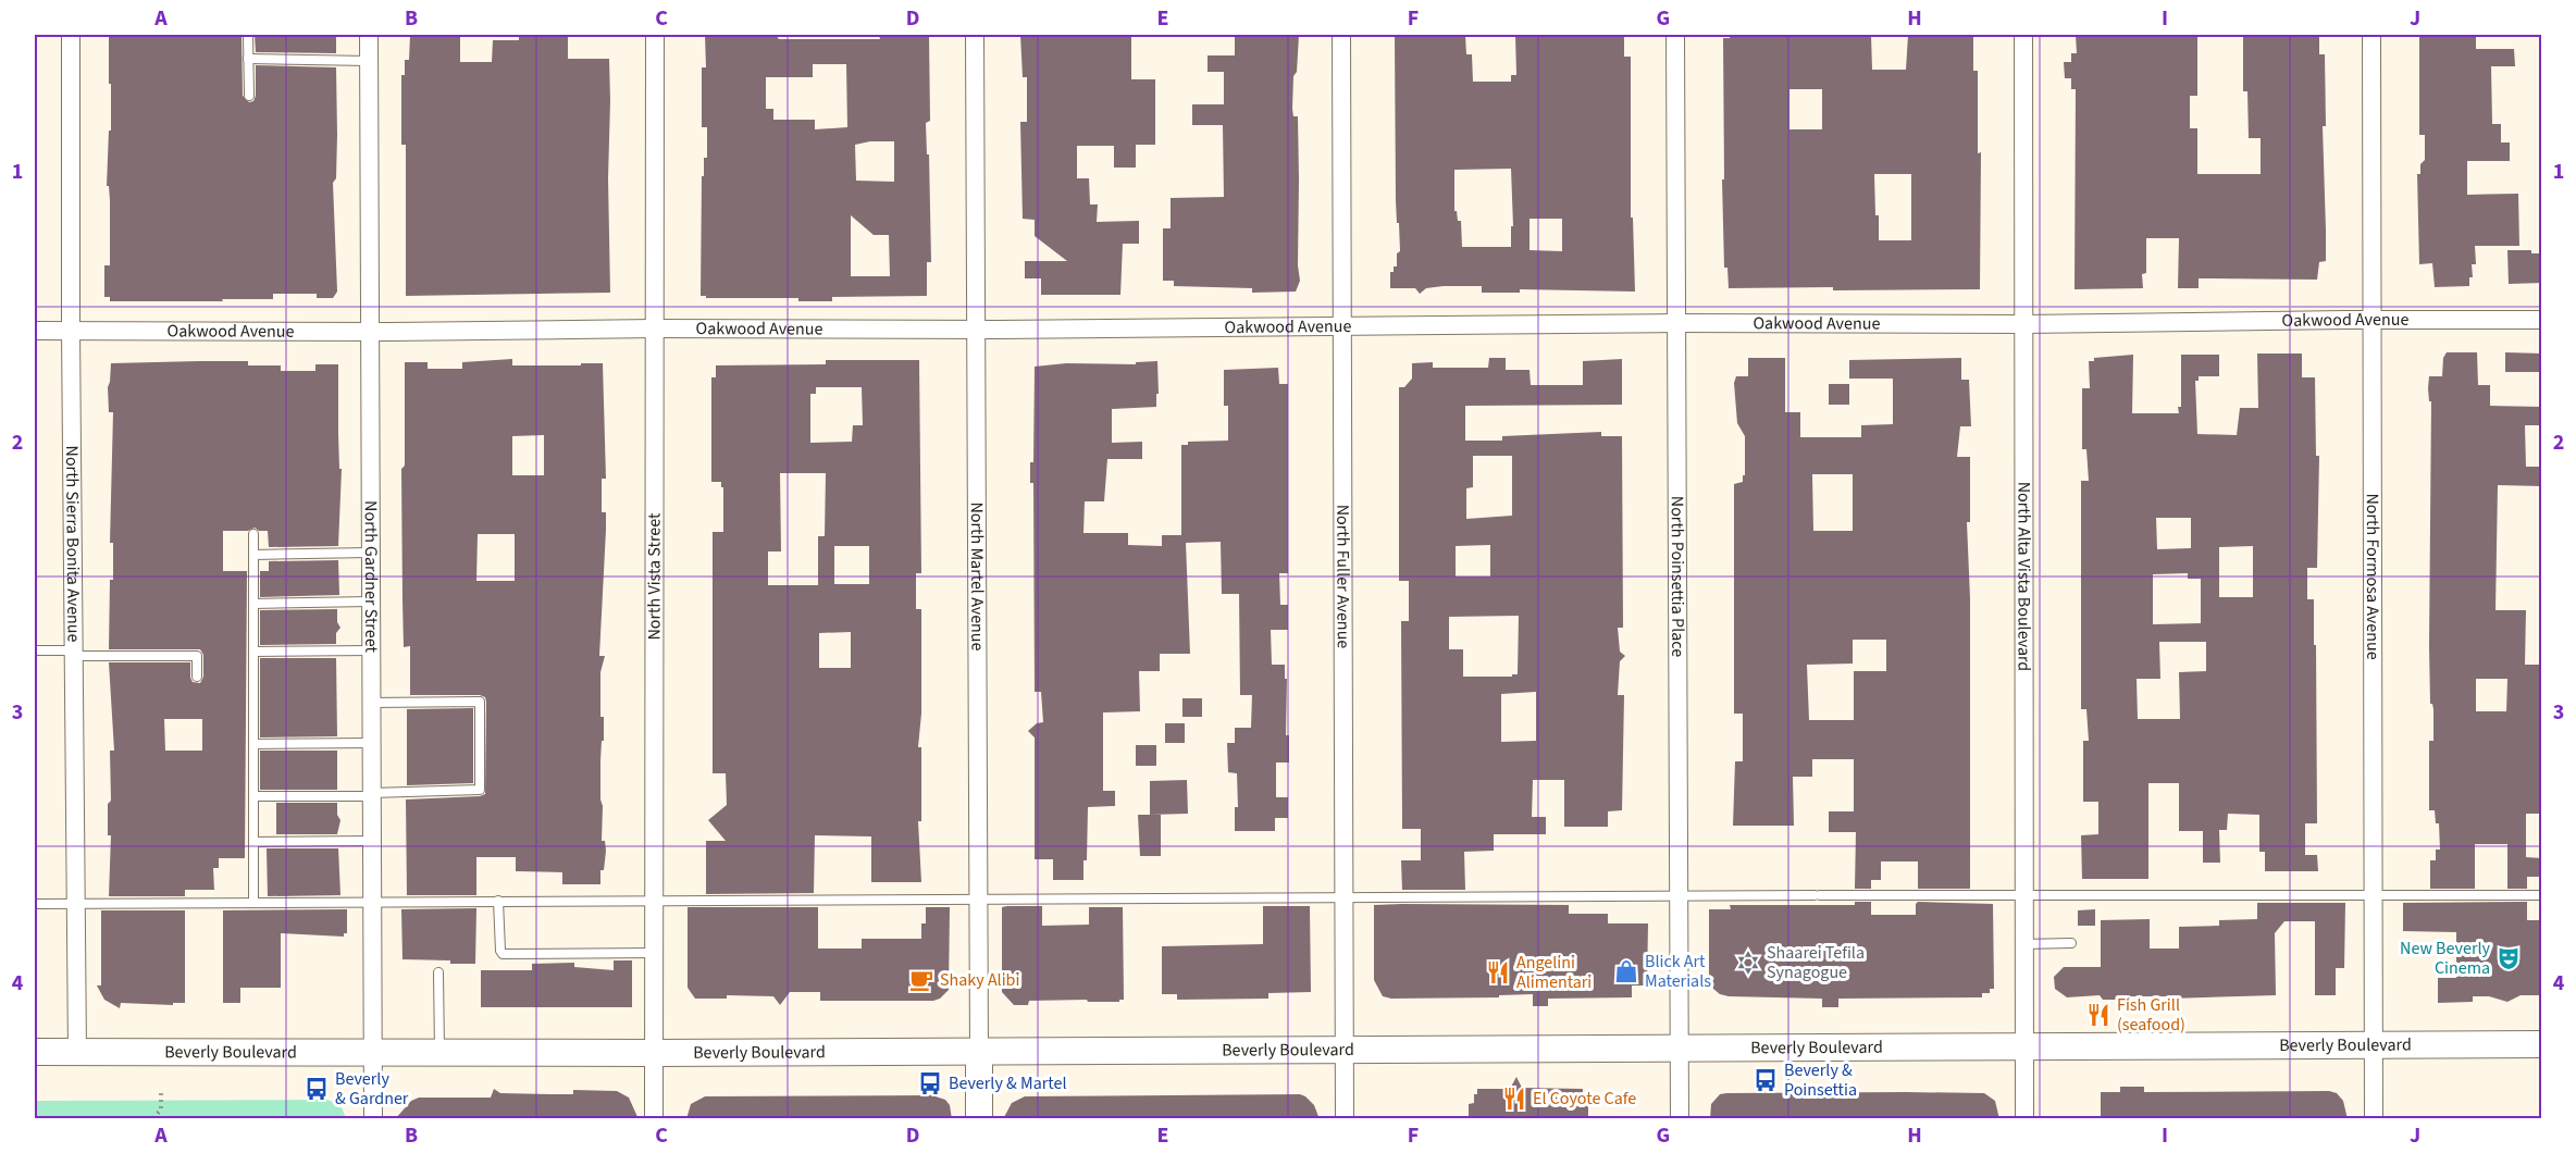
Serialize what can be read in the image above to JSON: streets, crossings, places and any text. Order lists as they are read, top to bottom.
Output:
{
  "streets": {
    "main road": ["North Martel Avenue", "Beverly Boulevard"],
    "street": [
      "Oakwood Avenue",
      "North Sierra Bonita Avenue",
      "North Gardner Street",
      "North Vista Street",
      "North Fuller Avenue",
      "North Poinsettia Place",
      "North Alta Vista Boulevard",
      "North Formosa Avenue"
    ]
  },
  "crossings": [
    ["Oakwood Avenue", "North Sierra Bonita Avenue"],
    ["Oakwood Avenue", "North Gardner Street"],
    ["Oakwood Avenue", "North Vista Street"],
    ["Oakwood Avenue", "North Martel Avenue"],
    ["Oakwood Avenue", "North Fuller Avenue"],
    ["Oakwood Avenue", "North Poinsettia Place"],
    ["Oakwood Avenue", "North Alta Vista Boulevard"],
    ["Oakwood Avenue", "North Formosa Avenue"],
    ["North Sierra Bonita Avenue", "Beverly Boulevard"],
    ["North Gardner Street", "Beverly Boulevard"],
    ["North Vista Street", "Beverly Boulevard"],
    ["North Martel Avenue", "Beverly Boulevard"],
    ["North Fuller Avenue", "Beverly Boulevard"],
    ["North Poinsettia Place", "Beverly Boulevard"],
    ["North Alta Vista Boulevard", "Beverly Boulevard"],
    ["North Formosa Avenue", "Beverly Boulevard"]
  ],
  "places": {
    "theatre": ["New Beverly Cinema"],
    "synagogue": ["Shaarei Tefila Synagogue"],
    "shop": ["Blick Art Materials"],
    "restaurant": ["Angelini Alimentari", "Fish Grill (seafood)", "El Coyote Cafe"],
    "cafe": ["Shaky Alibi"],
    "bus stop": ["Beverly & Poinsettia", "Beverly & Martel", "Beverly & Gardner"]
  },
  "grid": {
    "columns": [
      "A",
      "B",
      "C",
      "D",
      "E",
      "F",
      "G",
      "H",
      "I",
      "J"
    ],
    "rows": [
      "1",
      "2",
      "3",
      "4"
    ]
  }
}
